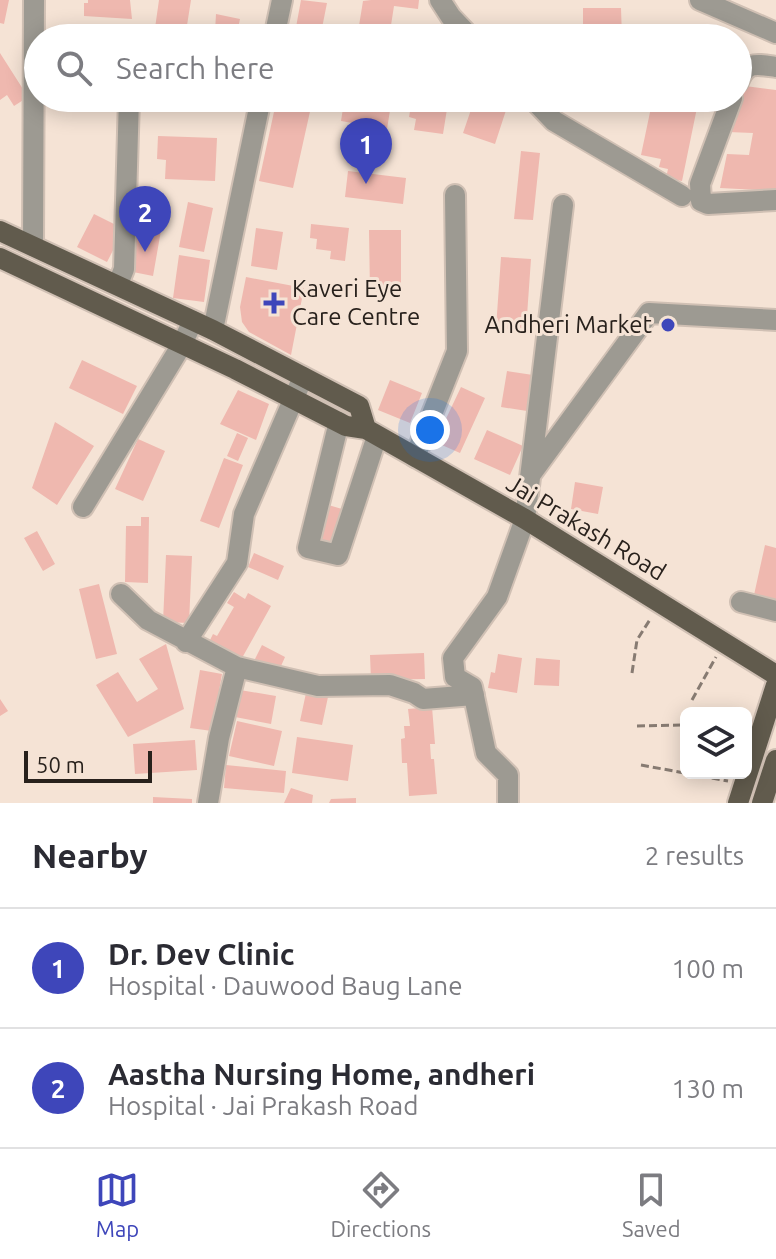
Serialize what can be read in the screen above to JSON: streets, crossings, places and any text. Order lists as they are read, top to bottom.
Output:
{
  "streets": {
    "main road": ["Jai Prakash Road"]
  },
  "places": {
    "health": ["Kaveri Eye Care Centre"],
    "other": ["Andheri Market"]
  },
  "scale_bar": "50 m",
  "page": {
    "search": "Search here",
    "pins": ["1", "2"],
    "scale": "50 m",
    "heading": ["Nearby", "2 results"],
    "list": [
      {
        "mark": "1",
        "name": "Dr. Dev Clinic",
        "note": "Hospital · Dauwood Baug Lane",
        "value": "100 m"
      },
      {
        "mark": "2",
        "name": "Aastha Nursing Home, andheri",
        "note": "Hospital · Jai Prakash Road",
        "value": "130 m"
      }
    ],
    "nav": ["Map", "Directions", "Saved"]
  }
}
